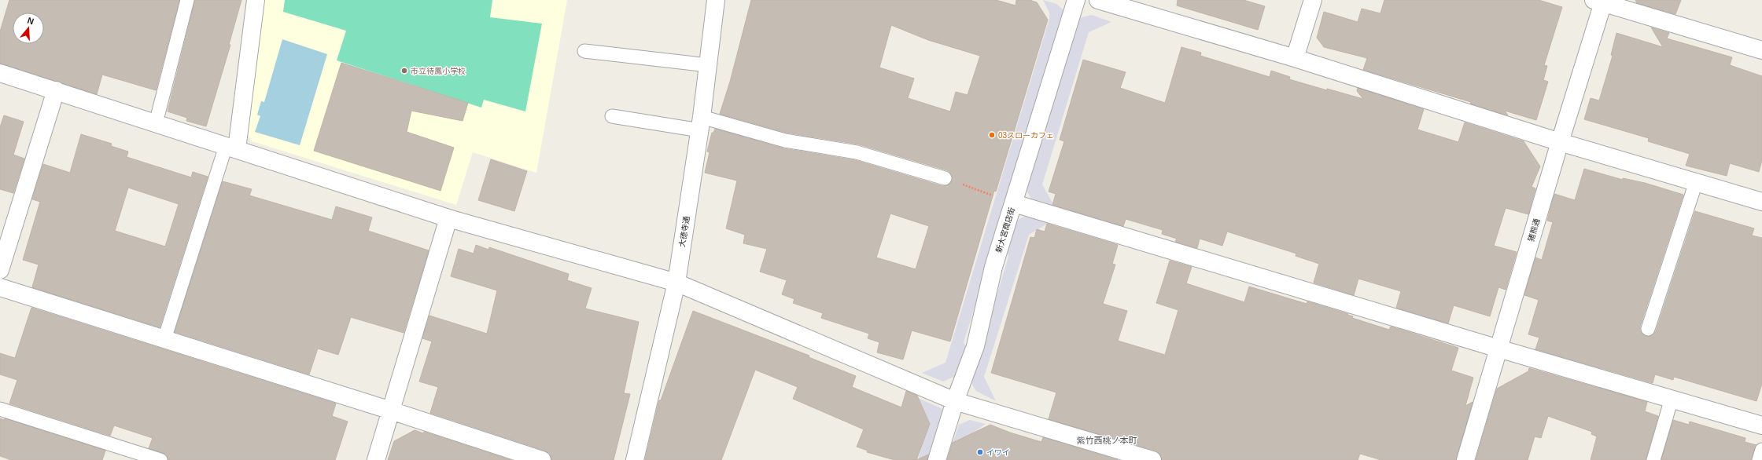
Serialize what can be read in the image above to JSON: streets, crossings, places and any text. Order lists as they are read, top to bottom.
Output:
{
  "streets": {
    "street": ["新大宮商店街", "猪熊通", "大徳寺通"]
  },
  "districts": ["紫竹西桃ノ本町"],
  "places": ["市立待鳳小学校", "03スローカフェ", "イワイ"],
  "north": "top"
}
